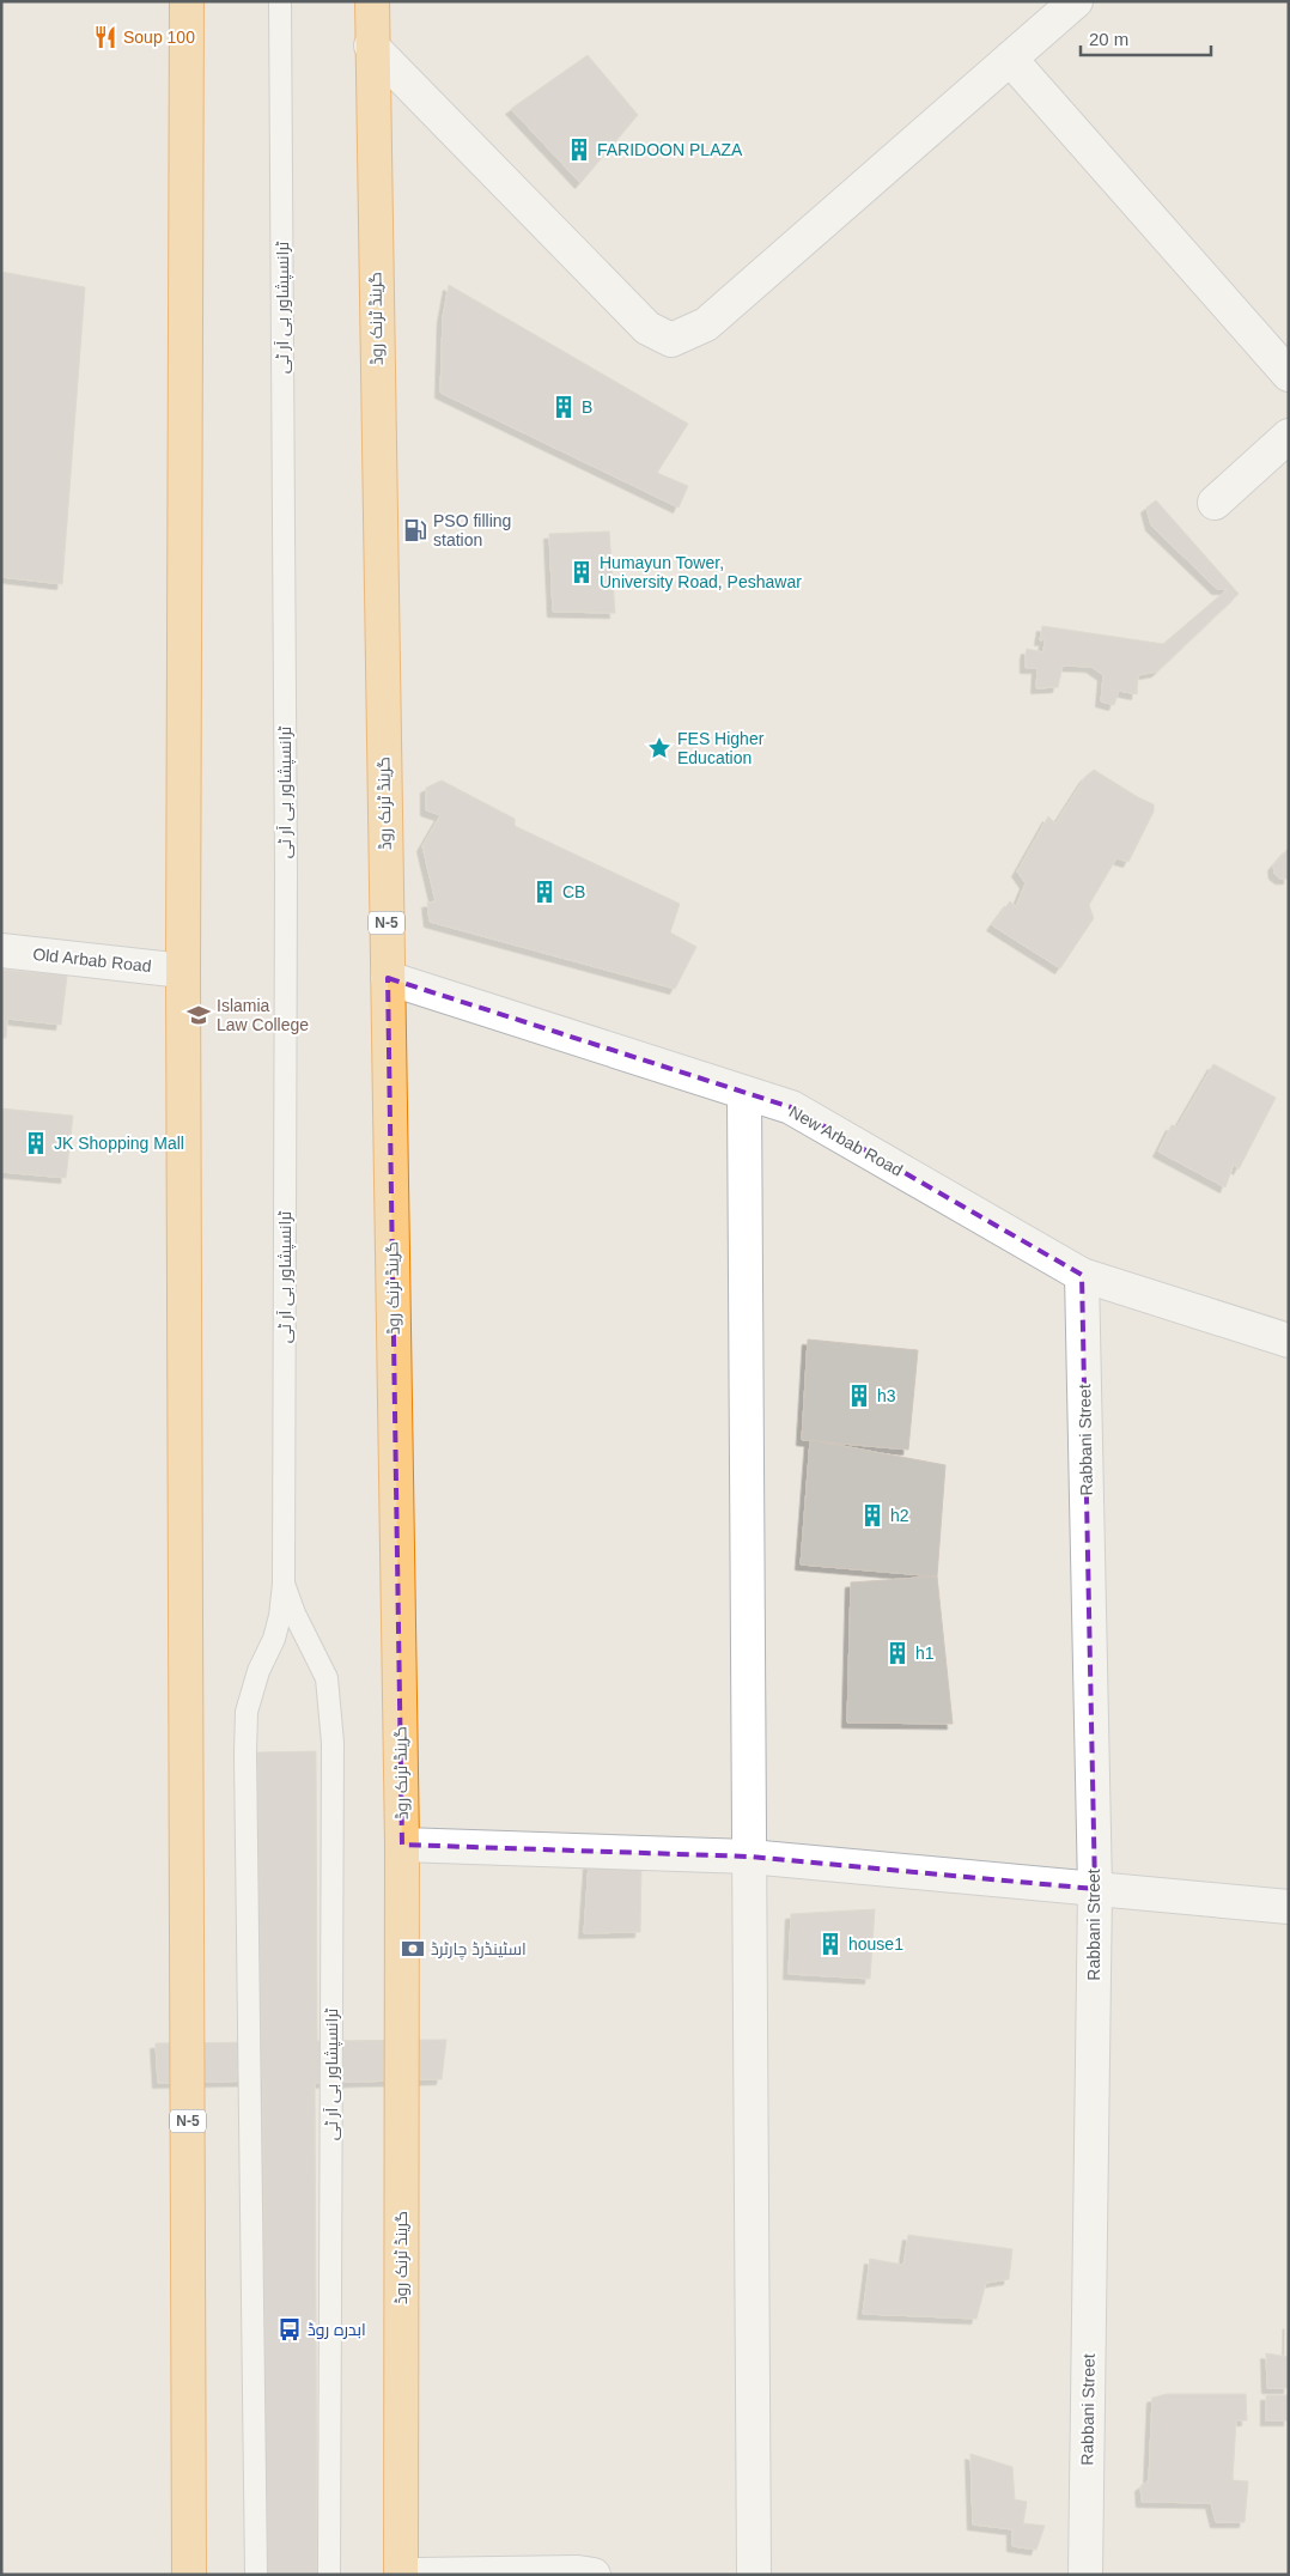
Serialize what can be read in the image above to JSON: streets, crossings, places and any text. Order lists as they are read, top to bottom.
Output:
{
  "streets": {
    "highway": ["گرینڈ ٹرنک روڈ", "N-5"],
    "street": ["Old Arbab Road", "New Arbab Road", "Rabbani Street"],
    "lane": ["ٹرانسپشاور بی آر ٹی"]
  },
  "crossings": [
    ["گرینڈ ٹرنک روڈ", "New Arbab Road"],
    ["N-5", "Old Arbab Road"],
    ["New Arbab Road", "Rabbani Street"]
  ],
  "places": {
    "restaurant": ["Soup 100"],
    "building": [
      "FARIDOON PLAZA",
      "B",
      "Humayun Tower, University Road, Peshawar",
      "CB",
      "JK Shopping Mall",
      "h3",
      "h2",
      "h1",
      "house1"
    ],
    "fuel station": ["PSO filling station"],
    "place": ["FES Higher Education"],
    "school or university": ["Islamia Law College"],
    "bank": ["اسٹینڈرڈ چارٹرڈ"],
    "bus stop": ["ابدرہ روڈ"]
  },
  "scale_bar": "20 m"
}
